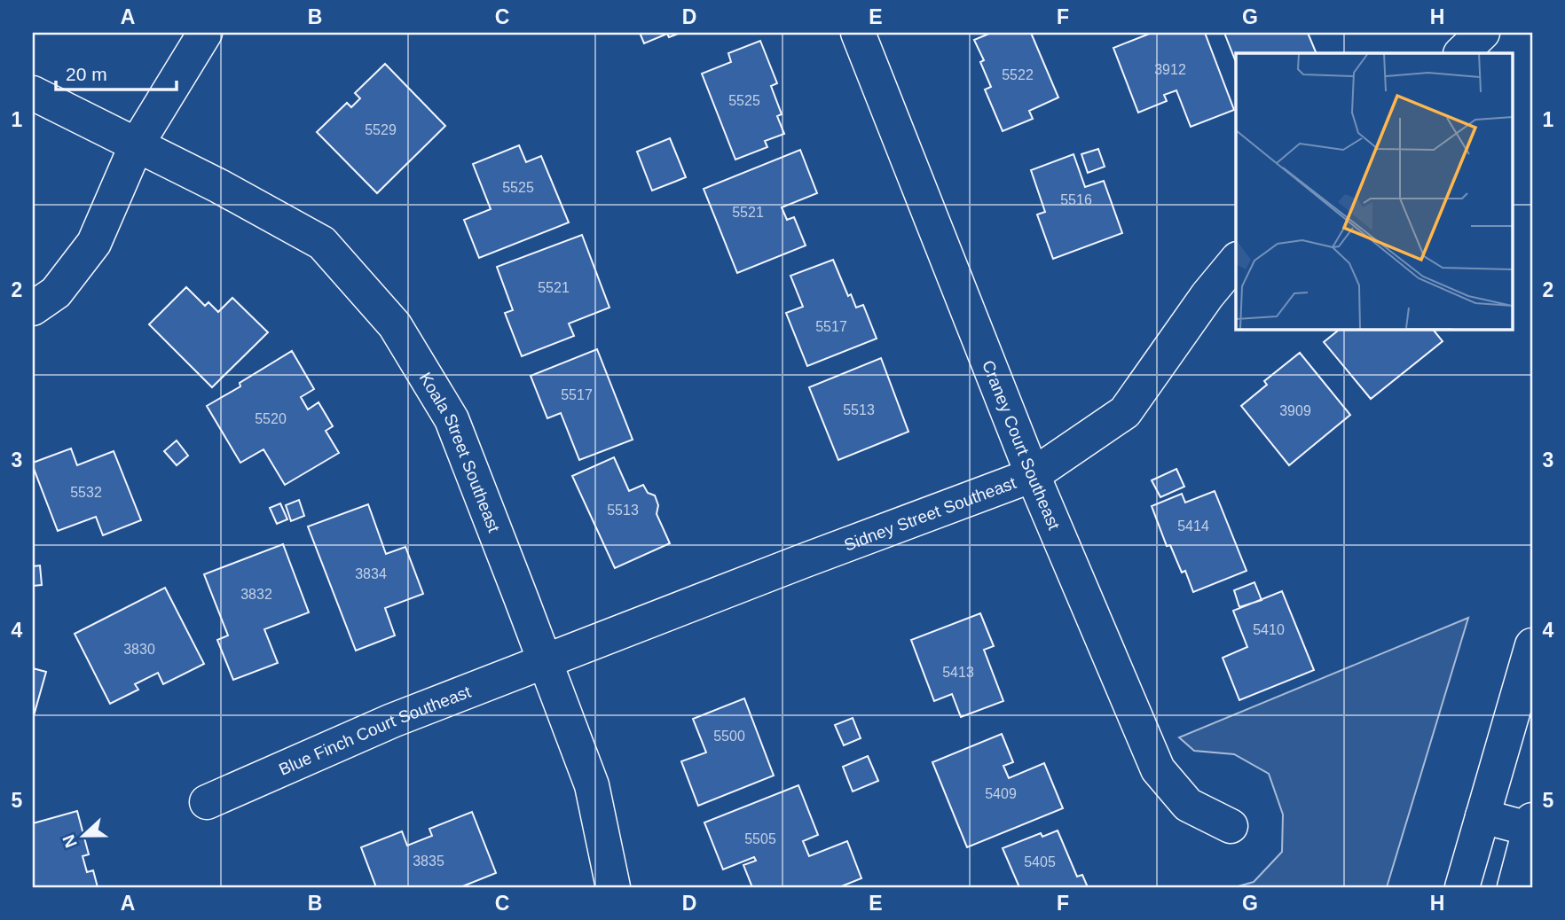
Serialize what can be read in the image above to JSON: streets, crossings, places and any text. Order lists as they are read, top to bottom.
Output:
{
  "streets": {
    "street": [
      "Craney Court Southeast",
      "Koala Street Southeast",
      "Sidney Street Southeast",
      "Blue Finch Court Southeast"
    ]
  },
  "crossings": [
    ["Craney Court Southeast", "Sidney Street Southeast"],
    ["Koala Street Southeast", "Sidney Street Southeast"],
    ["Koala Street Southeast", "Blue Finch Court Southeast"],
    ["Sidney Street Southeast", "Blue Finch Court Southeast"]
  ],
  "house_numbers": [
    "3912",
    "5522",
    "5525",
    "5529",
    "5525",
    "5516",
    "5521",
    "5521",
    "5517",
    "5517",
    "5513",
    "3909",
    "5520",
    "5532",
    "5513",
    "5414",
    "3834",
    "3832",
    "5410",
    "3830",
    "5413",
    "5500",
    "5409",
    "5505",
    "3835",
    "5405"
  ],
  "scale_bar": "20 m",
  "north": "left",
  "grid": {
    "columns": [
      "A",
      "B",
      "C",
      "D",
      "E",
      "F",
      "G",
      "H"
    ],
    "rows": [
      "1",
      "2",
      "3",
      "4",
      "5"
    ]
  }
}
